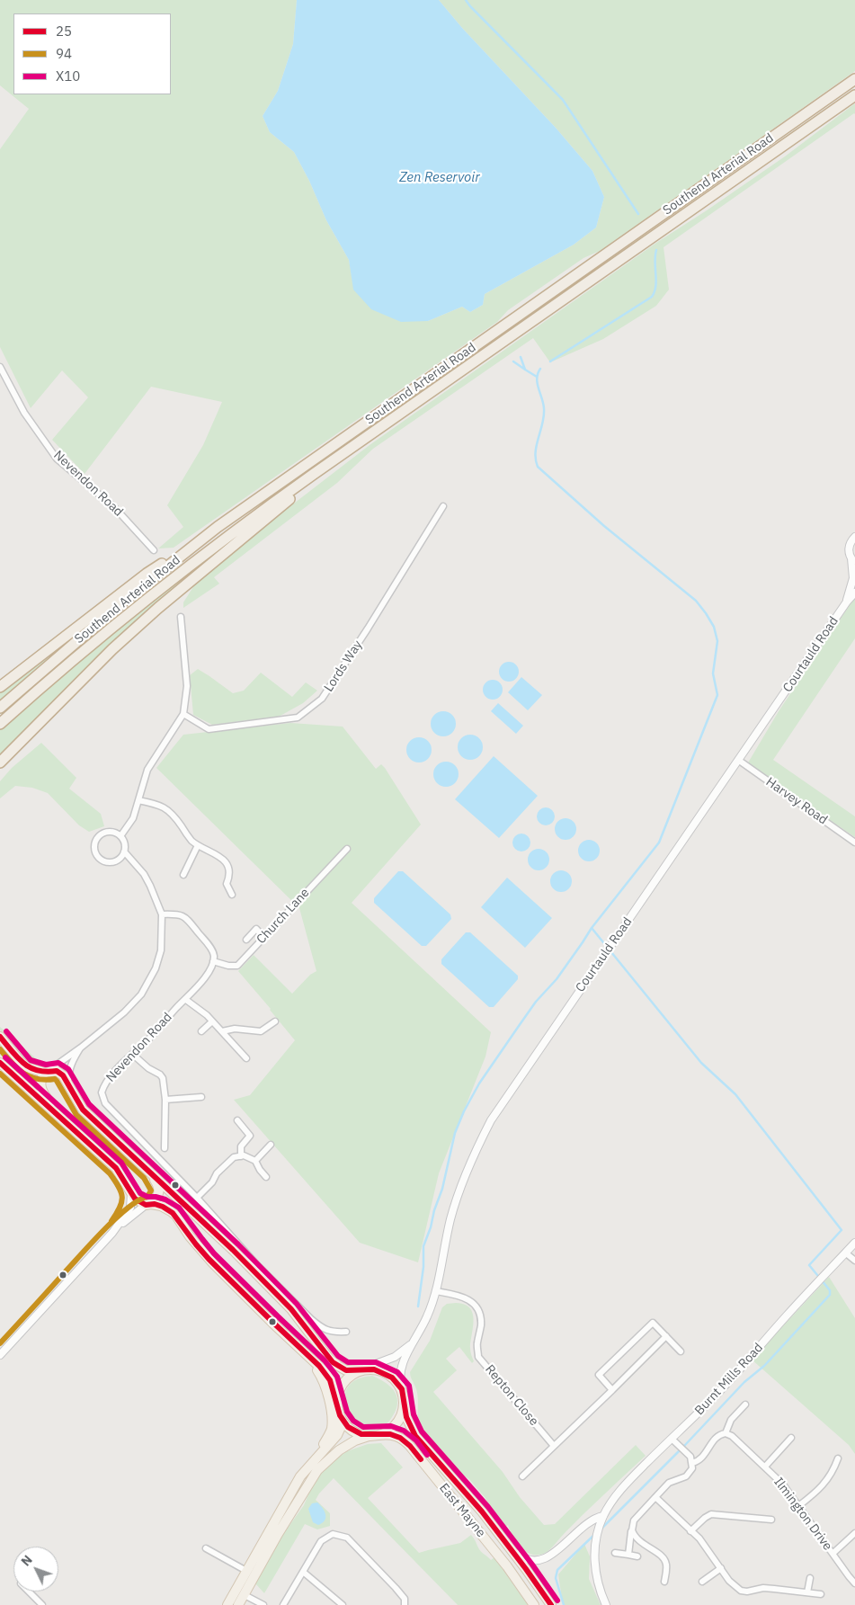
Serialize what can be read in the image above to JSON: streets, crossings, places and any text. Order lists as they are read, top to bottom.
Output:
{
  "streets": {
    "highway": ["Southend Arterial Road"],
    "main road": ["East Mayne"],
    "street": [
      "Nevendon Road",
      "Courtauld Road",
      "Lords Way",
      "Harvey Road",
      "Church Lane",
      "Burnt Mills Road",
      "Repton Close",
      "Ilmington Drive"
    ]
  },
  "crossings": [
    ["Nevendon Road", "Church Lane"],
    ["Courtauld Road", "Harvey Road"],
    ["Courtauld Road", "Repton Close"],
    ["Courtauld Road", "East Mayne"],
    ["Burnt Mills Road", "East Mayne"]
  ],
  "water": ["Zen Reservoir"],
  "lines": ["transit line X10", "transit line 25", "transit line 94"],
  "legend": ["25", "94", "X10"],
  "north": "top left"
}
